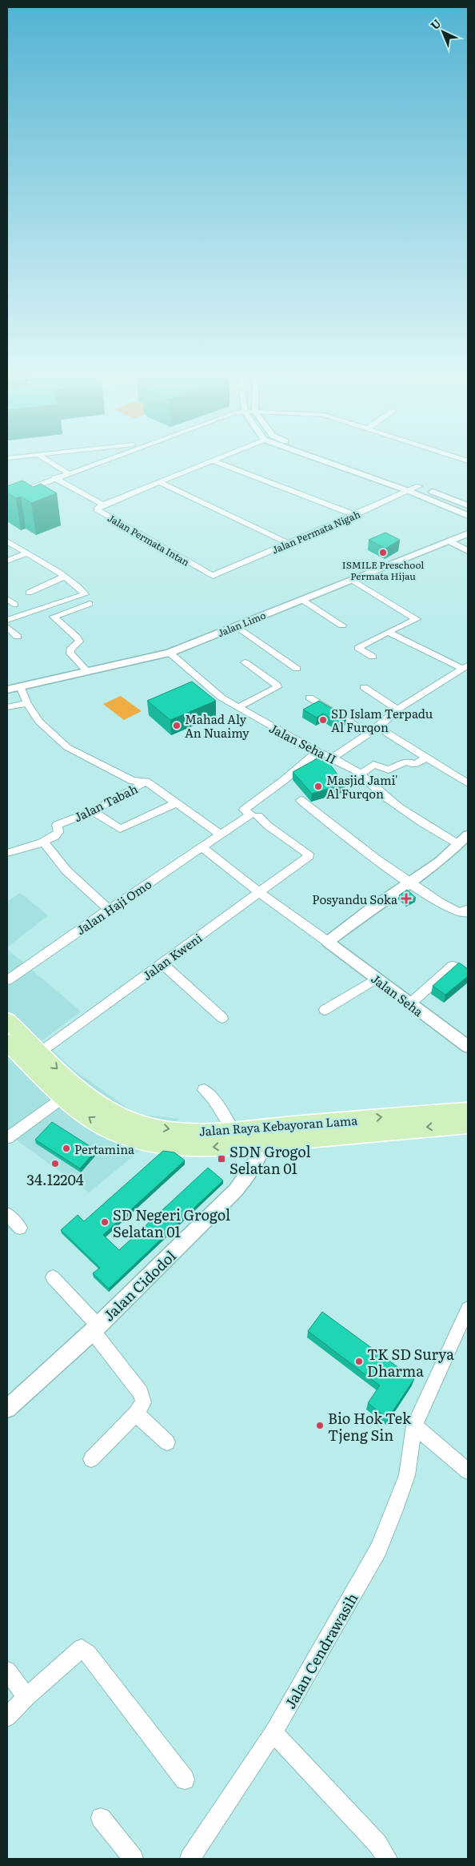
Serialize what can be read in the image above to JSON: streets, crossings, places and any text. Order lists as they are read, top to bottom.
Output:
{
  "streets": {
    "main road": ["Jalan Raya Kebayoran Lama"],
    "street": [
      "Jalan Permata Nigah",
      "Jalan Permata Intan",
      "Jalan Limo",
      "Jalan Seha II",
      "Jalan Tabah",
      "Jalan Haji Omo",
      "Jalan Kweni",
      "Jalan Seha",
      "Jalan Cidodol",
      "Jalan Cendrawasih"
    ]
  },
  "crossings": [
    ["Jalan Permata Nigah", "Jalan Permata Intan"],
    ["Jalan Limo", "Jalan Seha II"],
    ["Jalan Seha II", "Jalan Haji Omo"],
    ["Jalan Kweni", "Jalan Seha"],
    ["Jalan Kweni", "Jalan Raya Kebayoran Lama"],
    ["Jalan Raya Kebayoran Lama", "Jalan Cidodol"]
  ],
  "places": {
    "other": [
      "ISMILE Preschool Permata Hijau",
      "SD Islam Terpadu Al Furqon",
      "Mahad Aly An Nuaimy",
      "Masjid Jami' Al Furqon",
      "Pertamina",
      "34.12204",
      "SD Negeri Grogol Selatan 01",
      "TK SD Surya Dharma",
      "Bio Hok Tek Tjeng Sin"
    ],
    "health": ["Posyandu Soka"],
    "transit": ["SDN Grogol Selatan 01"]
  },
  "north": "top left"
}
